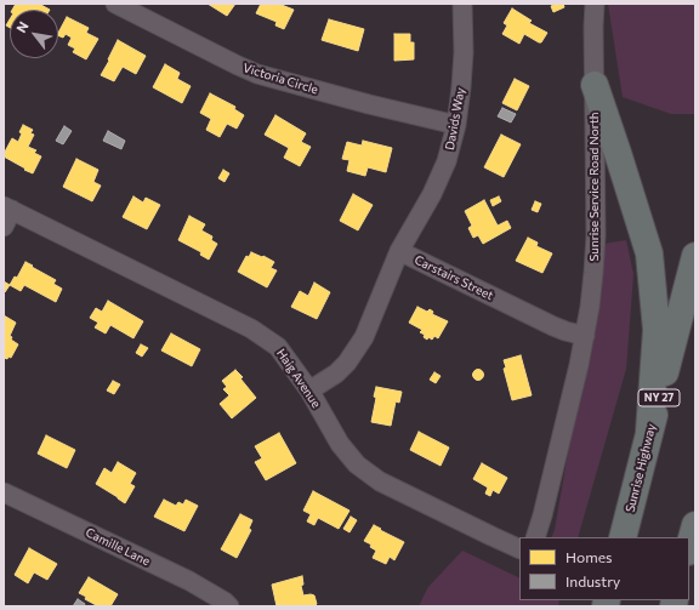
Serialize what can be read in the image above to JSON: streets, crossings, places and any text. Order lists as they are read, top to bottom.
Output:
{
  "streets": {
    "highway": ["NY 27", "Sunrise Highway"],
    "street": [
      "Victoria Circle",
      "Davids Way",
      "Sunrise Service Road North",
      "Carstairs Street",
      "Haig Avenue",
      "Camille Lane"
    ]
  },
  "crossings": [
    ["Victoria Circle", "Davids Way"],
    ["Davids Way", "Carstairs Street"],
    ["Sunrise Service Road North", "Carstairs Street"],
    ["Carstairs Street", "Haig Avenue"]
  ],
  "legend": ["Homes", "Industry"],
  "north": "top left"
}
